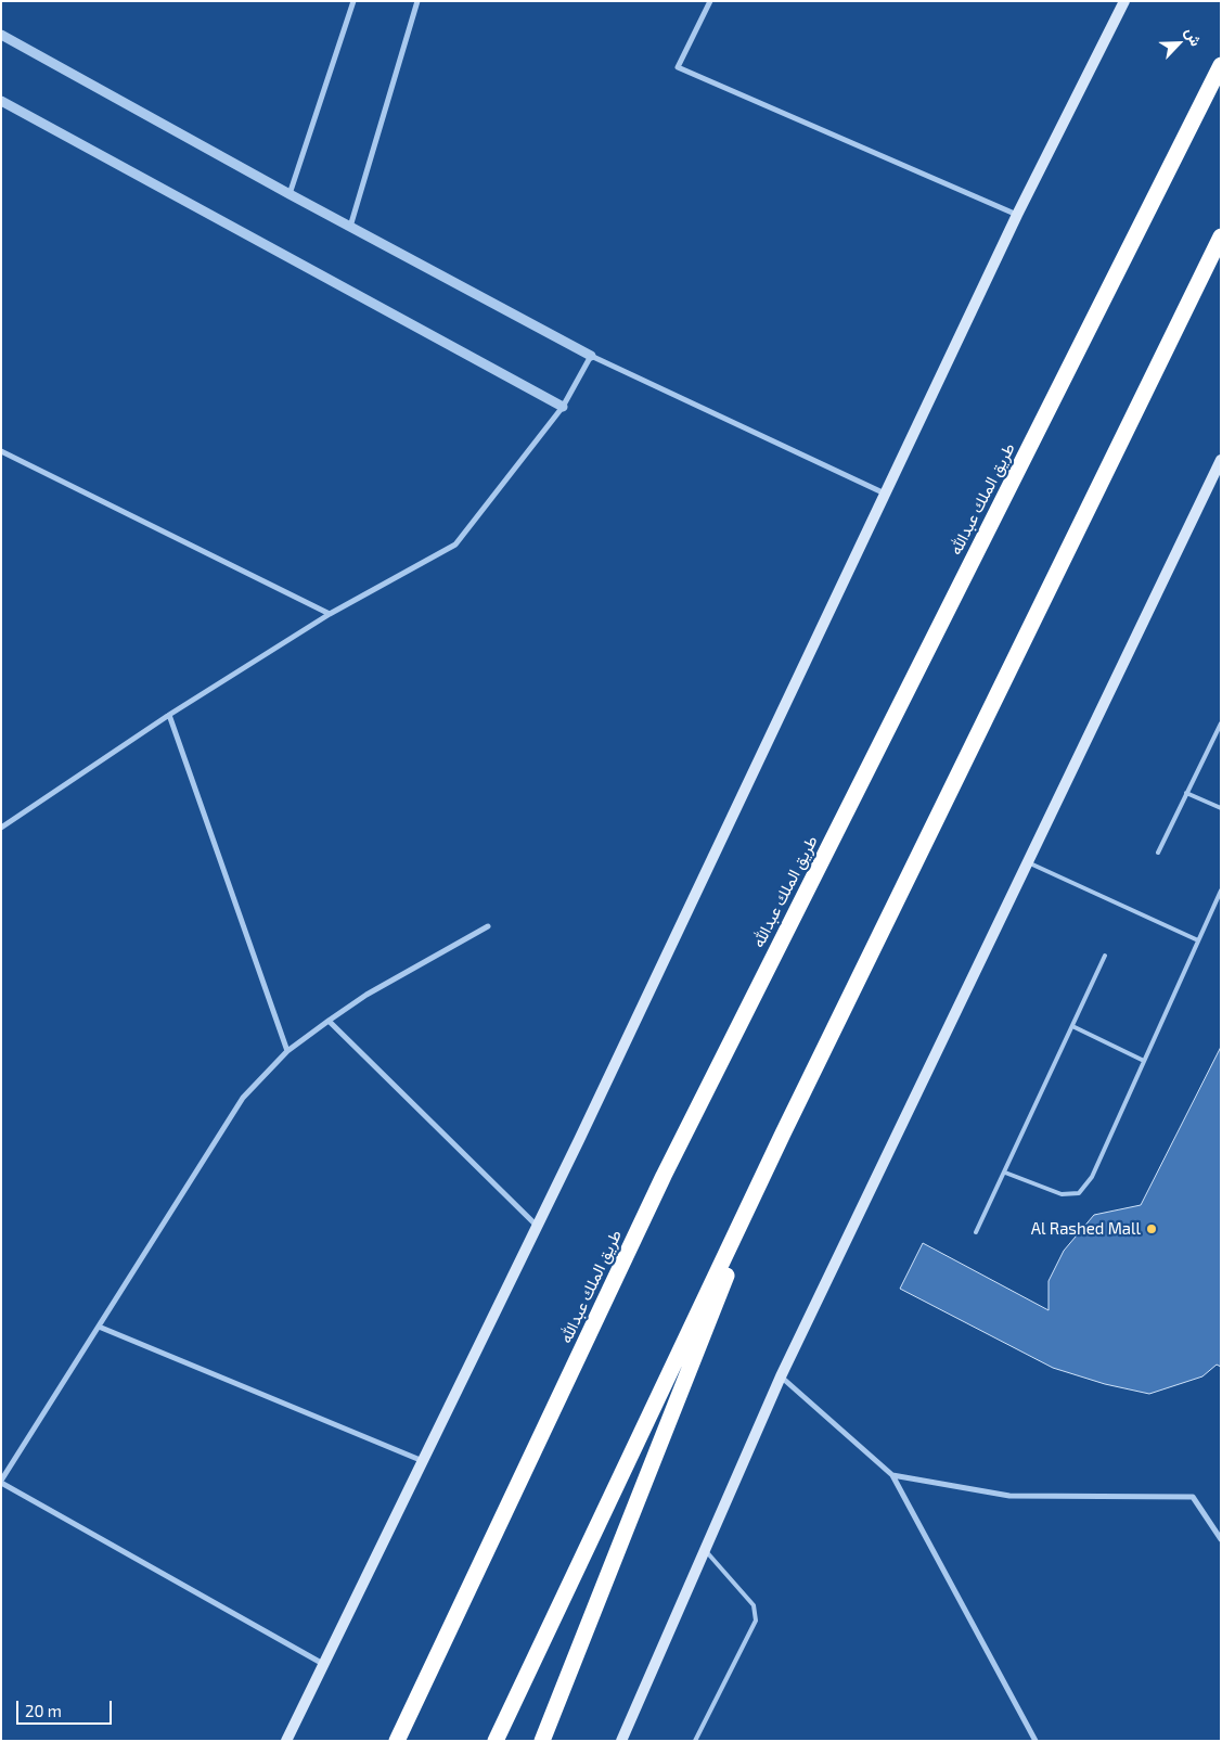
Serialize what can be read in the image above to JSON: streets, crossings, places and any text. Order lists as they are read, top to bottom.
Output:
{
  "streets": {
    "highway": ["طريق الملك عبدالله"]
  },
  "places": ["Al Rashed Mall"],
  "scale_bar": "20 m",
  "north": "top right"
}
